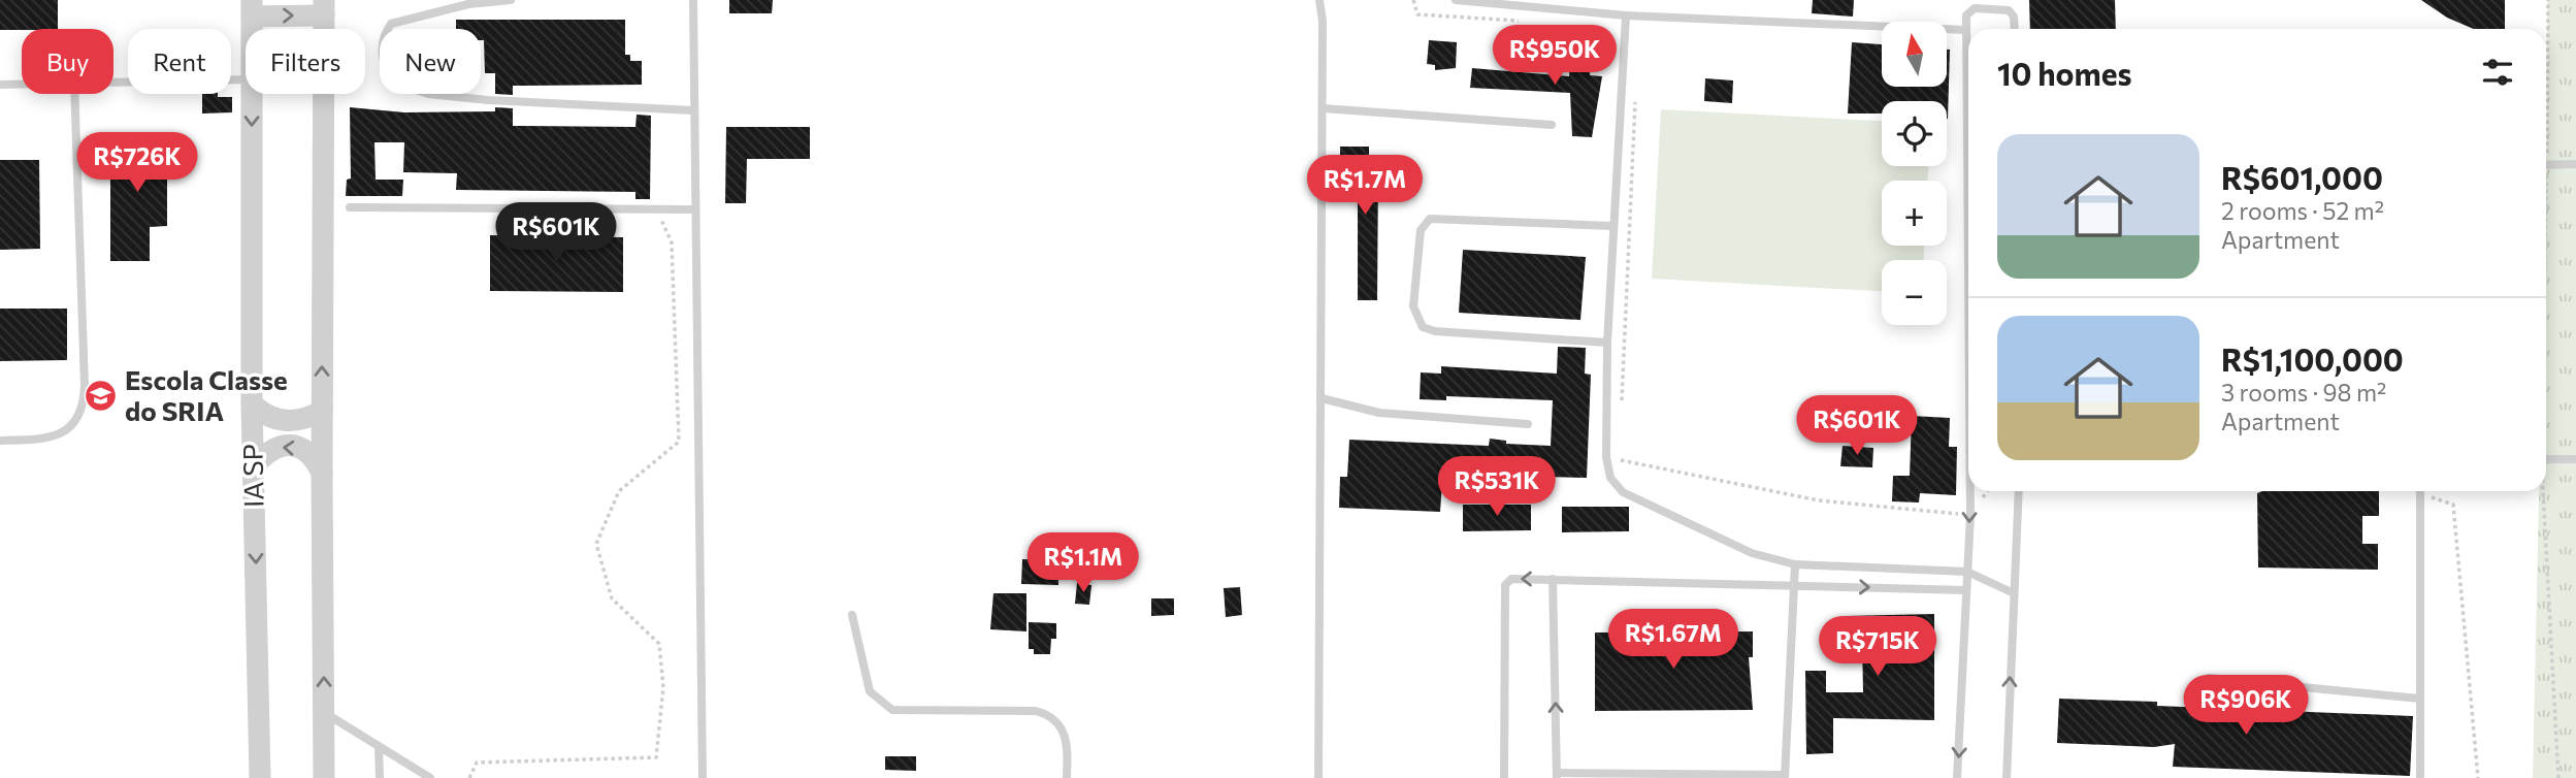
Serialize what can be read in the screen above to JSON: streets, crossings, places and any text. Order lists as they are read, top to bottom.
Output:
{
  "streets": {
    "street": ["IA SP"]
  },
  "places": {
    "school or university": ["Escola Classe do SRIA"]
  },
  "north": "top",
  "page": {
    "map_buttons": ["+", "−"],
    "price": [
      "R$950K",
      "R$726K",
      "R$1.7M",
      "R$601K",
      "R$601K",
      "R$531K",
      "R$1.1M",
      "R$1.67M",
      "R$715K",
      "R$906K"
    ],
    "chip": [
      "Buy",
      "Rent",
      "Filters",
      "New"
    ],
    "heading": "10 homes",
    "list": [
      {
        "name": "R$601,000",
        "note": "2 rooms · 52 m² · Apartment"
      },
      {
        "name": "R$1,100,000",
        "note": "3 rooms · 98 m² · Apartment"
      }
    ]
  }
}
